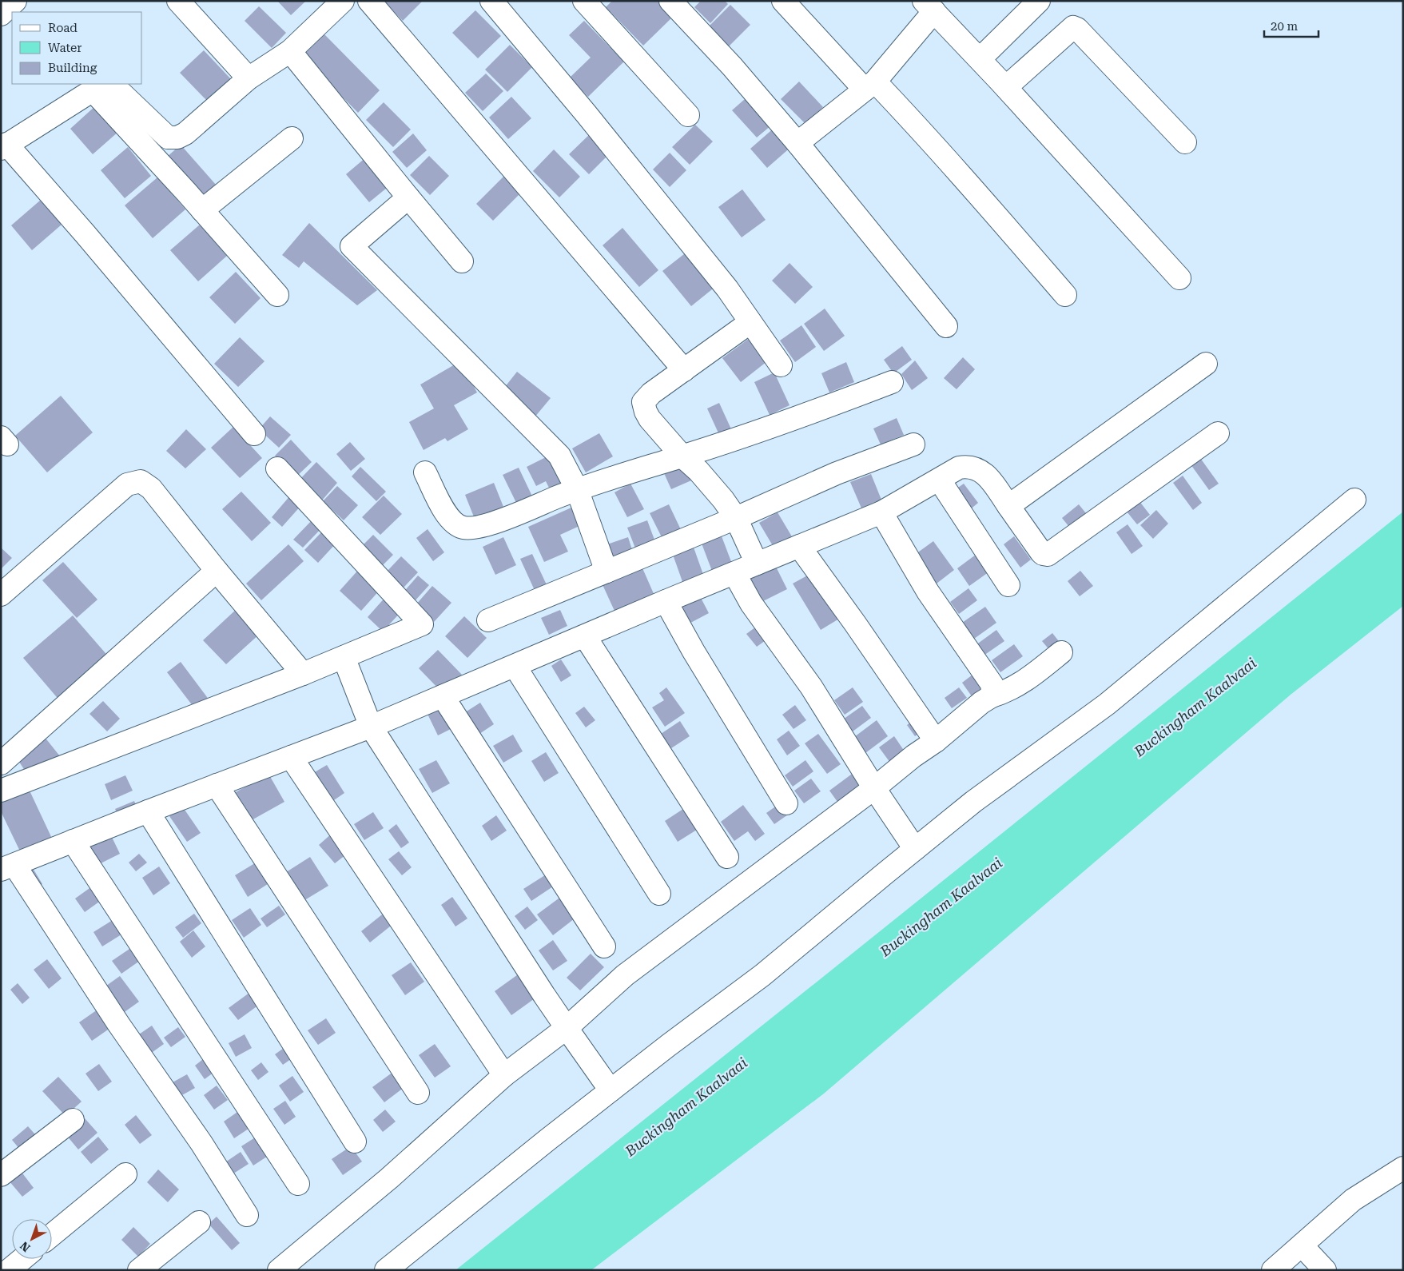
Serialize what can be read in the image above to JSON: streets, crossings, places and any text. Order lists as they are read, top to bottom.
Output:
{
  "water": ["Buckingham Kaalvaai"],
  "legend": ["Road", "Water", "Building"],
  "scale_bar": "20 m",
  "north": "bottom left"
}
